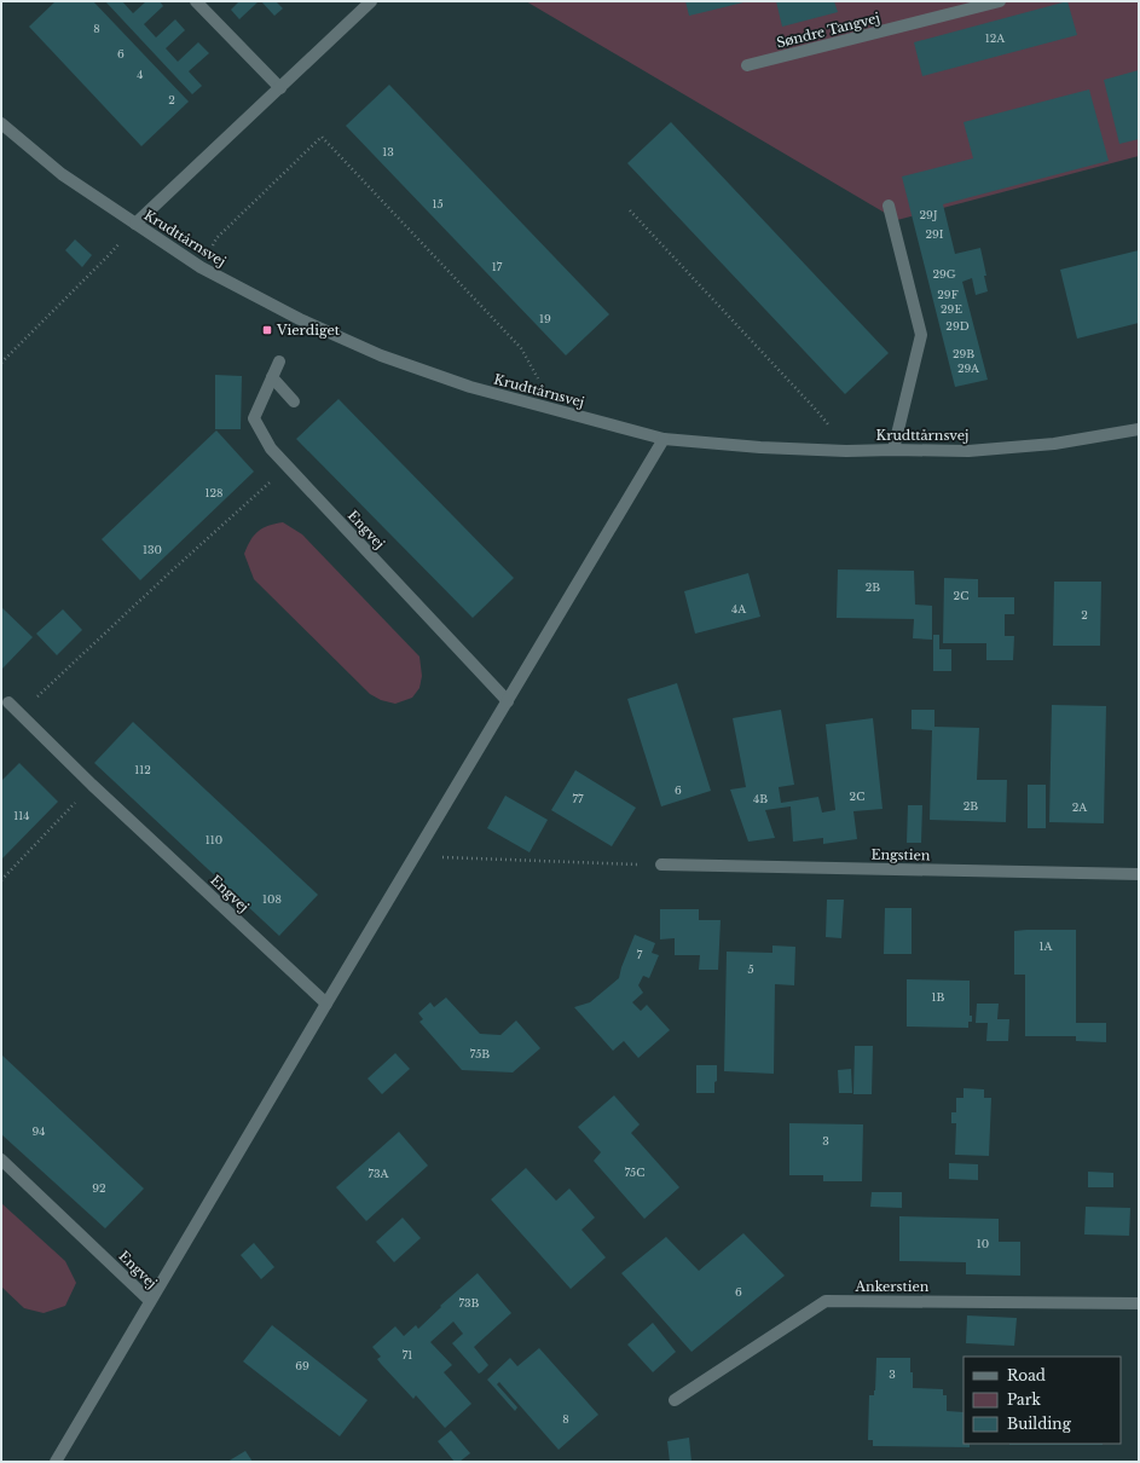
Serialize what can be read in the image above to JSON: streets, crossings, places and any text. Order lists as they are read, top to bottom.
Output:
{
  "streets": {
    "street": [
      "Søndre Tangvej",
      "Krudttårnsvej",
      "Engvej",
      "Engstien",
      "Ankerstien"
    ]
  },
  "crossings": [
    ["Krudttårnsvej", "Engvej"]
  ],
  "places": {
    "transit": ["Vierdiget"]
  },
  "house_numbers": [
    "8",
    "12A",
    "6",
    "4",
    "2",
    "13",
    "15",
    "29J",
    "29I",
    "17",
    "29G",
    "29F",
    "29E",
    "19",
    "29D",
    "29B",
    "29A",
    "128",
    "130",
    "2B",
    "2C",
    "4A",
    "2",
    "112",
    "6",
    "2C",
    "77",
    "4B",
    "2B",
    "2A",
    "114",
    "110",
    "108",
    "1A",
    "7",
    "5",
    "1B",
    "75B",
    "94",
    "3",
    "75C",
    "73A",
    "92",
    "10",
    "6",
    "73B",
    "71",
    "69",
    "3",
    "8"
  ],
  "legend": ["Road", "Park", "Building"]
}
